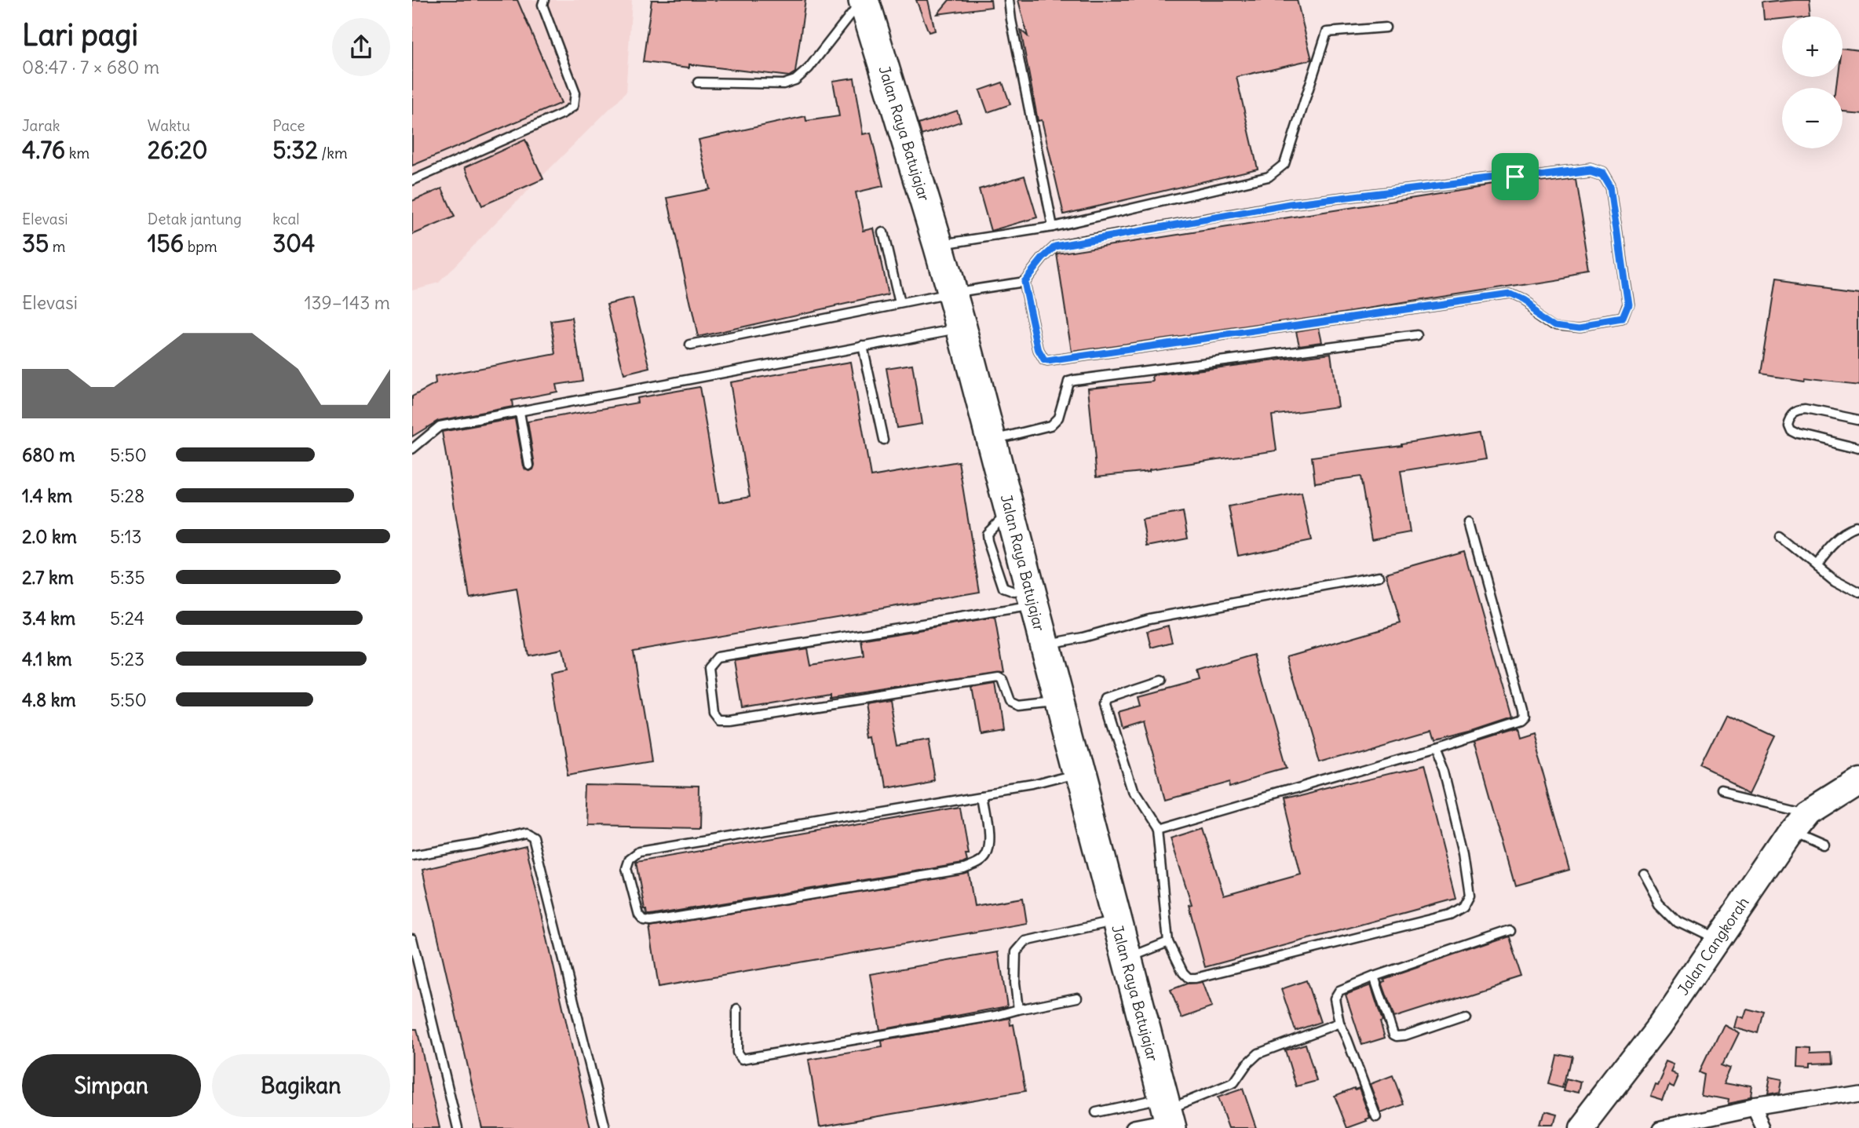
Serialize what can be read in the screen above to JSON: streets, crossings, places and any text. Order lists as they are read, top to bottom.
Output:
{
  "streets": {
    "highway": ["Jalan Raya Batujajar"],
    "main road": ["Jalan Cangkorah"]
  },
  "page": {
    "heading": ["Lari pagi", "08:47 · 7 × 680 m"],
    "map_buttons": ["+", "−"],
    "stats": [
      ["Jarak", "4.76 km"],
      ["Waktu", "26:20"],
      ["Pace", "5:32 /km"],
      ["Elevasi", "35 m"],
      ["Detak jantung", "156 bpm"],
      ["kcal", "304"]
    ],
    "chart": ["Elevasi", "139–143 m"],
    "list": [
      {
        "name": "680 m",
        "note": "5:50"
      },
      {
        "name": "1.4 km",
        "note": "5:28"
      },
      {
        "name": "2.0 km",
        "note": "5:13"
      },
      {
        "name": "2.7 km",
        "note": "5:35"
      },
      {
        "name": "3.4 km",
        "note": "5:24"
      },
      {
        "name": "4.1 km",
        "note": "5:23"
      },
      {
        "name": "4.8 km",
        "note": "5:50"
      }
    ],
    "buttons": ["Simpan", "Bagikan"]
  }
}
